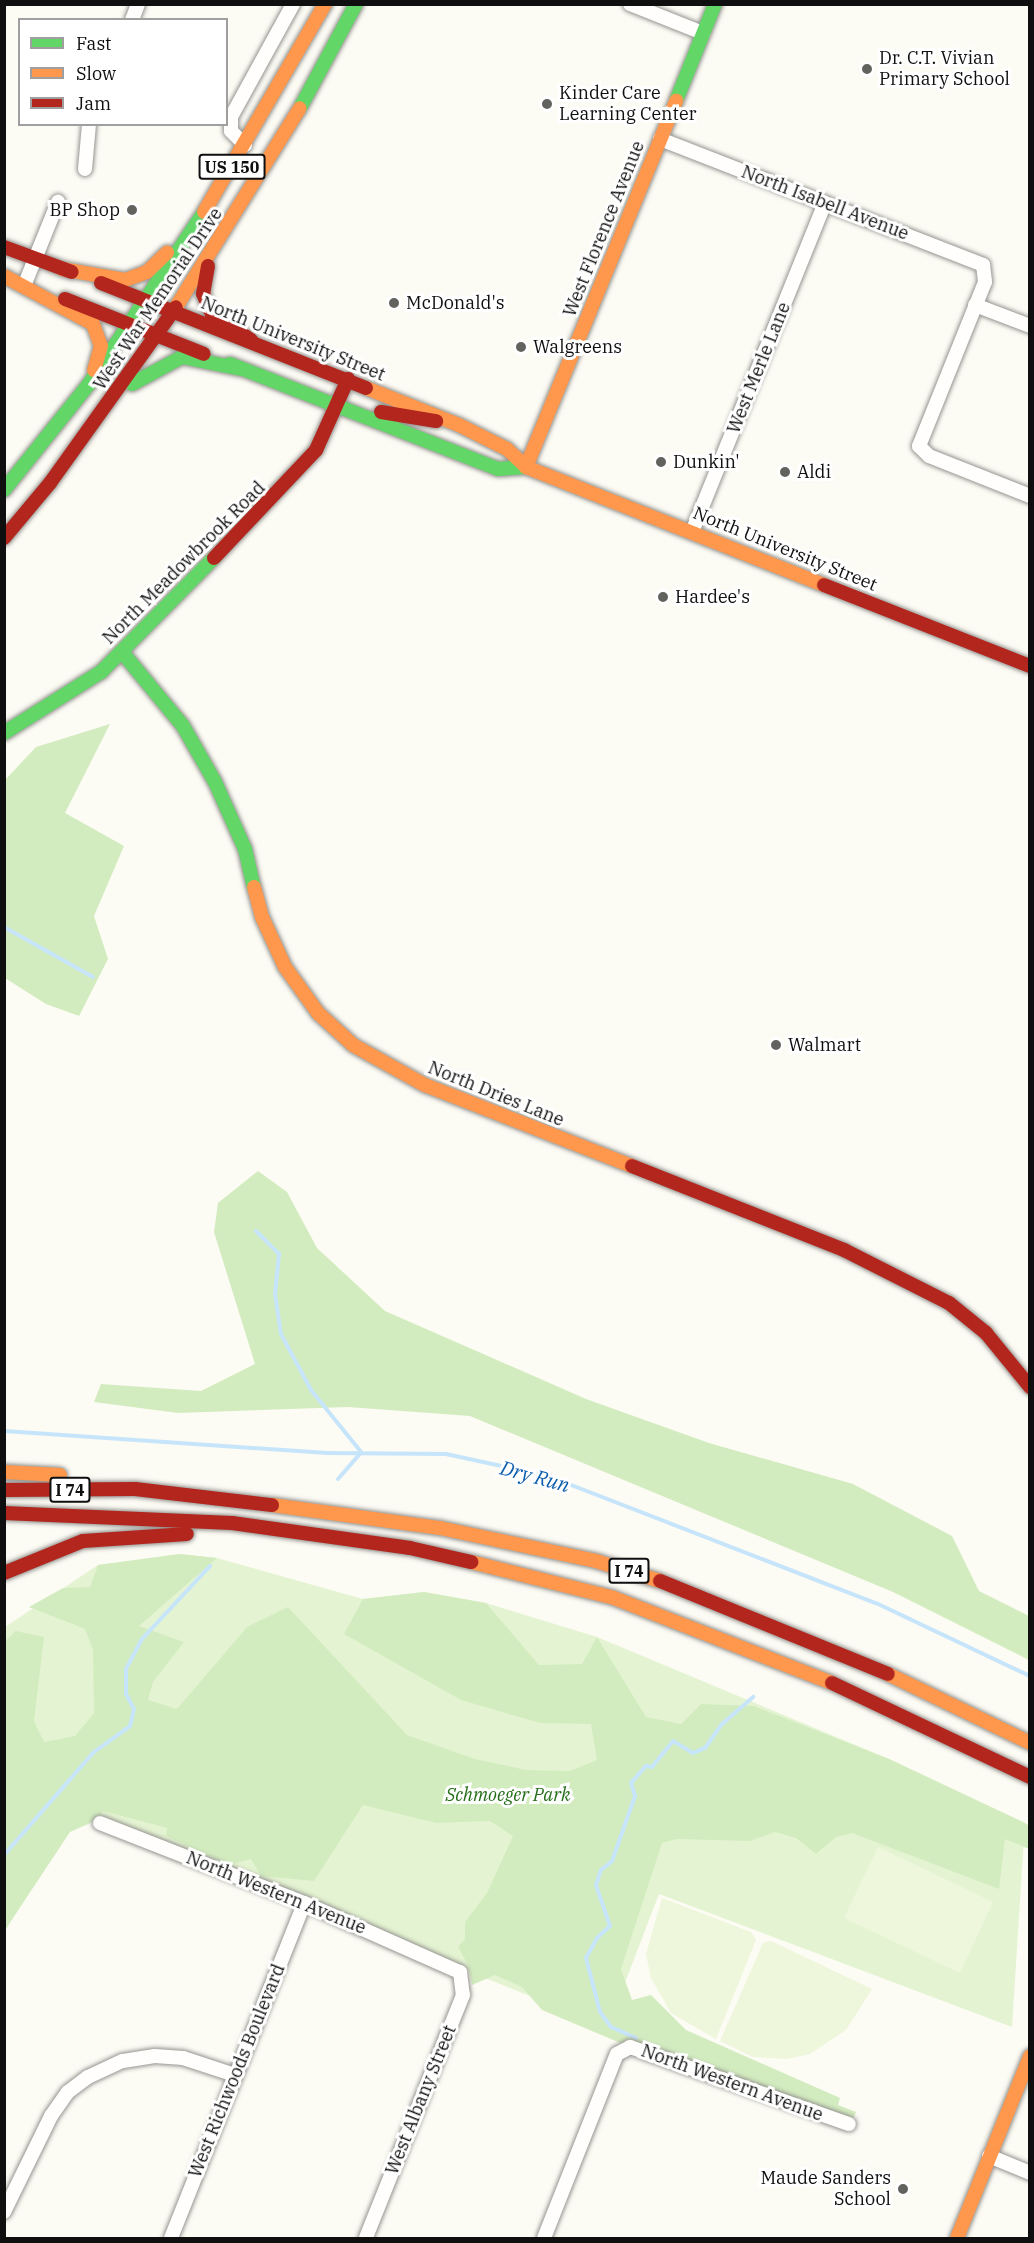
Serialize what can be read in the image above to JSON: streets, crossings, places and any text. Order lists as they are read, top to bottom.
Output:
{
  "streets": {
    "main road": [
      "US 150",
      "West Florence Avenue",
      "West War Memorial Drive",
      "North University Street",
      "North Meadowbrook Road",
      "North Dries Lane",
      "I 74"
    ],
    "street": [
      "North Isabell Avenue",
      "West Merle Lane",
      "North Western Avenue",
      "West Richwoods Boulevard",
      "West Albany Street"
    ]
  },
  "crossings": [
    ["North Isabell Avenue", "West Florence Avenue"],
    ["North Isabell Avenue", "West Merle Lane"],
    ["West Florence Avenue", "North University Street"],
    ["West War Memorial Drive", "North University Street"],
    ["North University Street", "West Merle Lane"],
    ["North University Street", "North Meadowbrook Road"],
    ["North Meadowbrook Road", "North Dries Lane"],
    ["North Western Avenue", "West Richwoods Boulevard"],
    ["North Western Avenue", "West Albany Street"]
  ],
  "water": ["Dry Run"],
  "parks": ["Schmoeger Park"],
  "places": [
    "Dr. C.T. Vivian Primary School",
    "Kinder Care Learning Center",
    "BP Shop",
    "McDonald's",
    "Walgreens",
    "Dunkin'",
    "Aldi",
    "Hardee's",
    "Walmart",
    "Maude Sanders School"
  ],
  "legend": ["Fast", "Slow", "Jam"]
}
